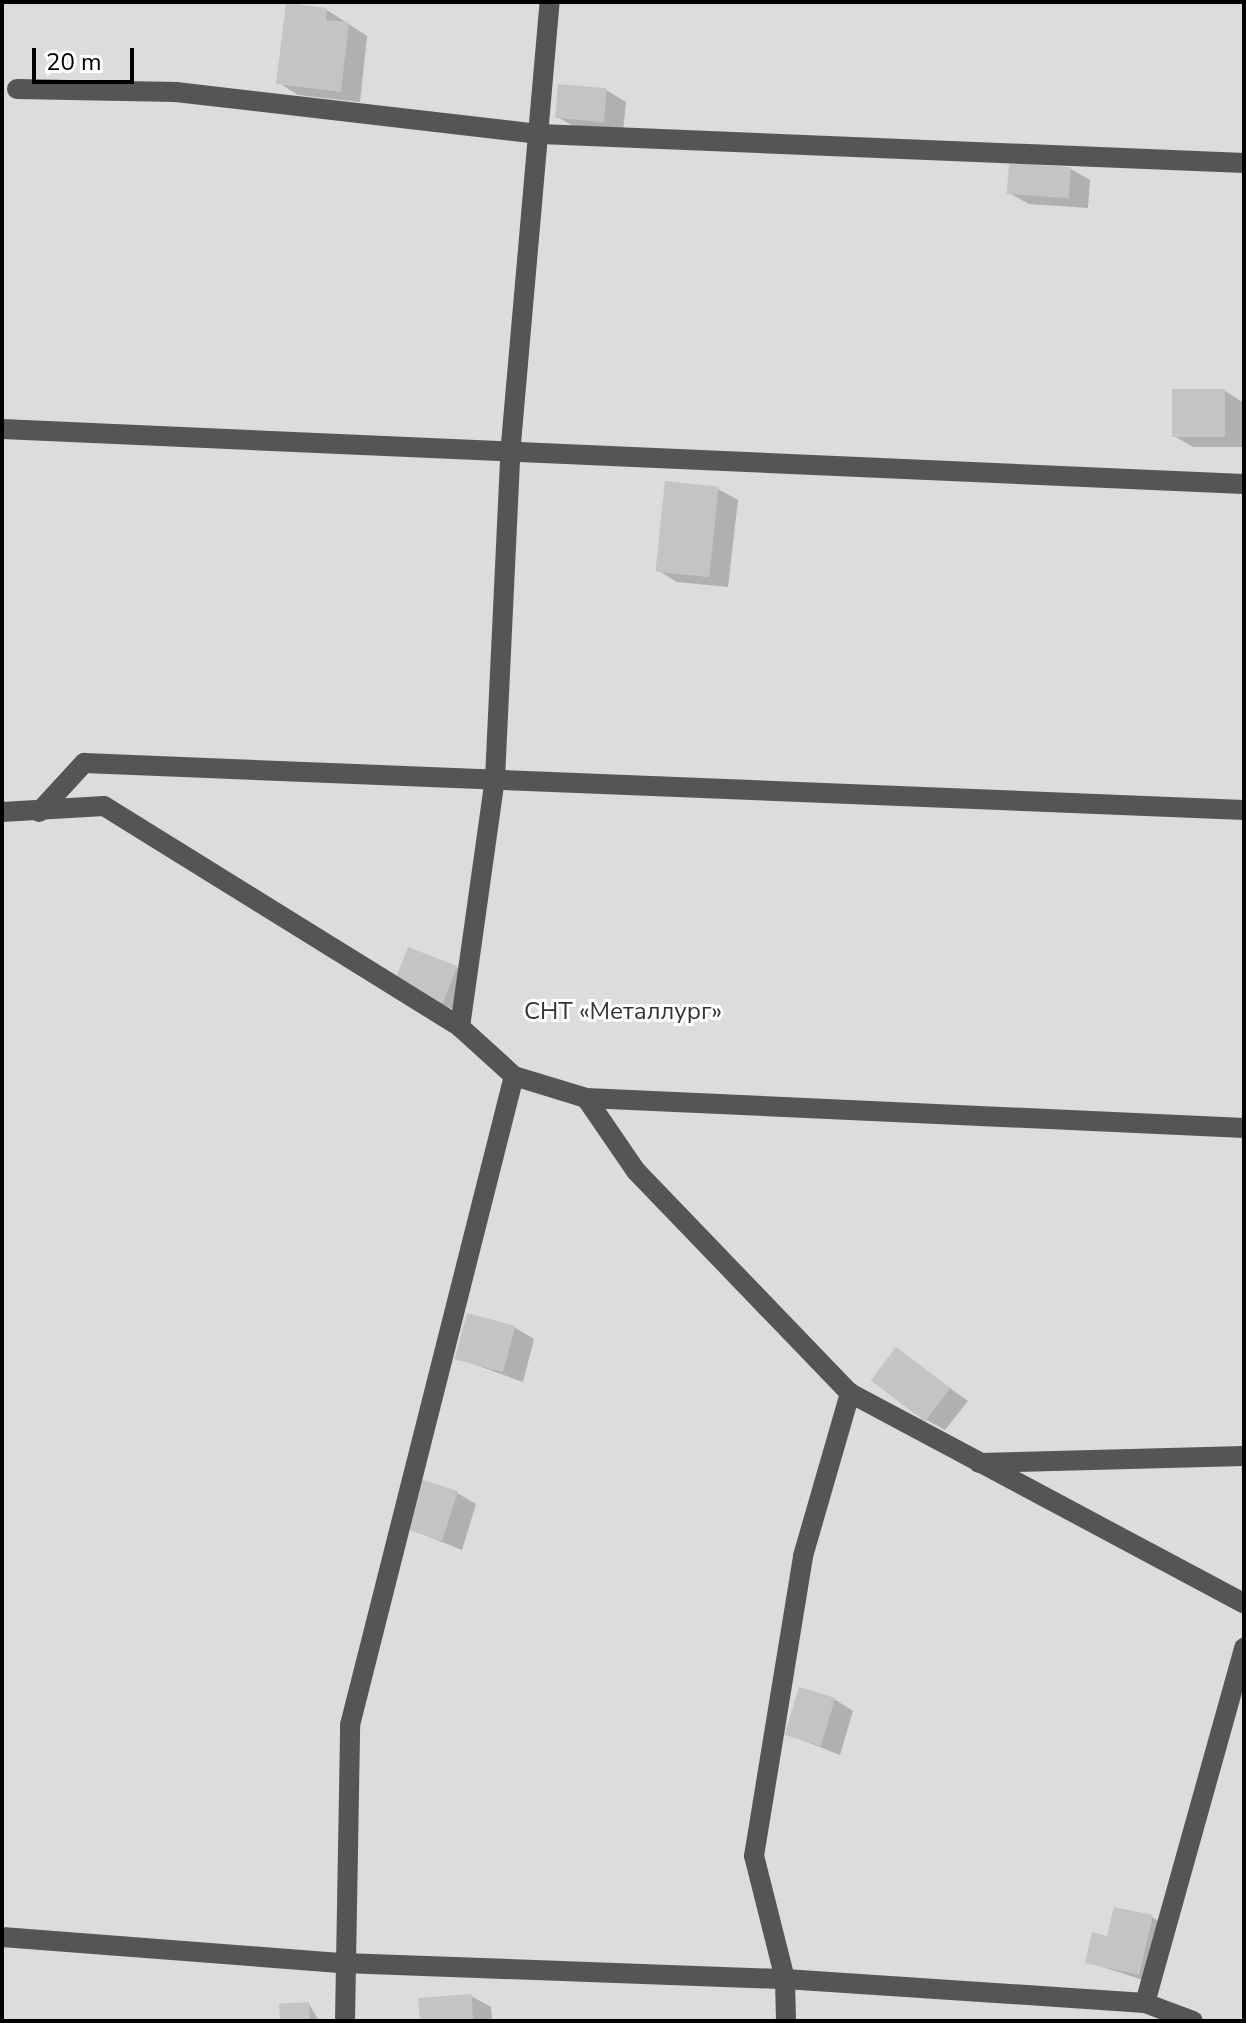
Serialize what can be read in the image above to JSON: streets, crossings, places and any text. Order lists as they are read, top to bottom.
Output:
{
  "parks": ["СНТ «Металлург»"],
  "scale_bar": "20 m"
}
